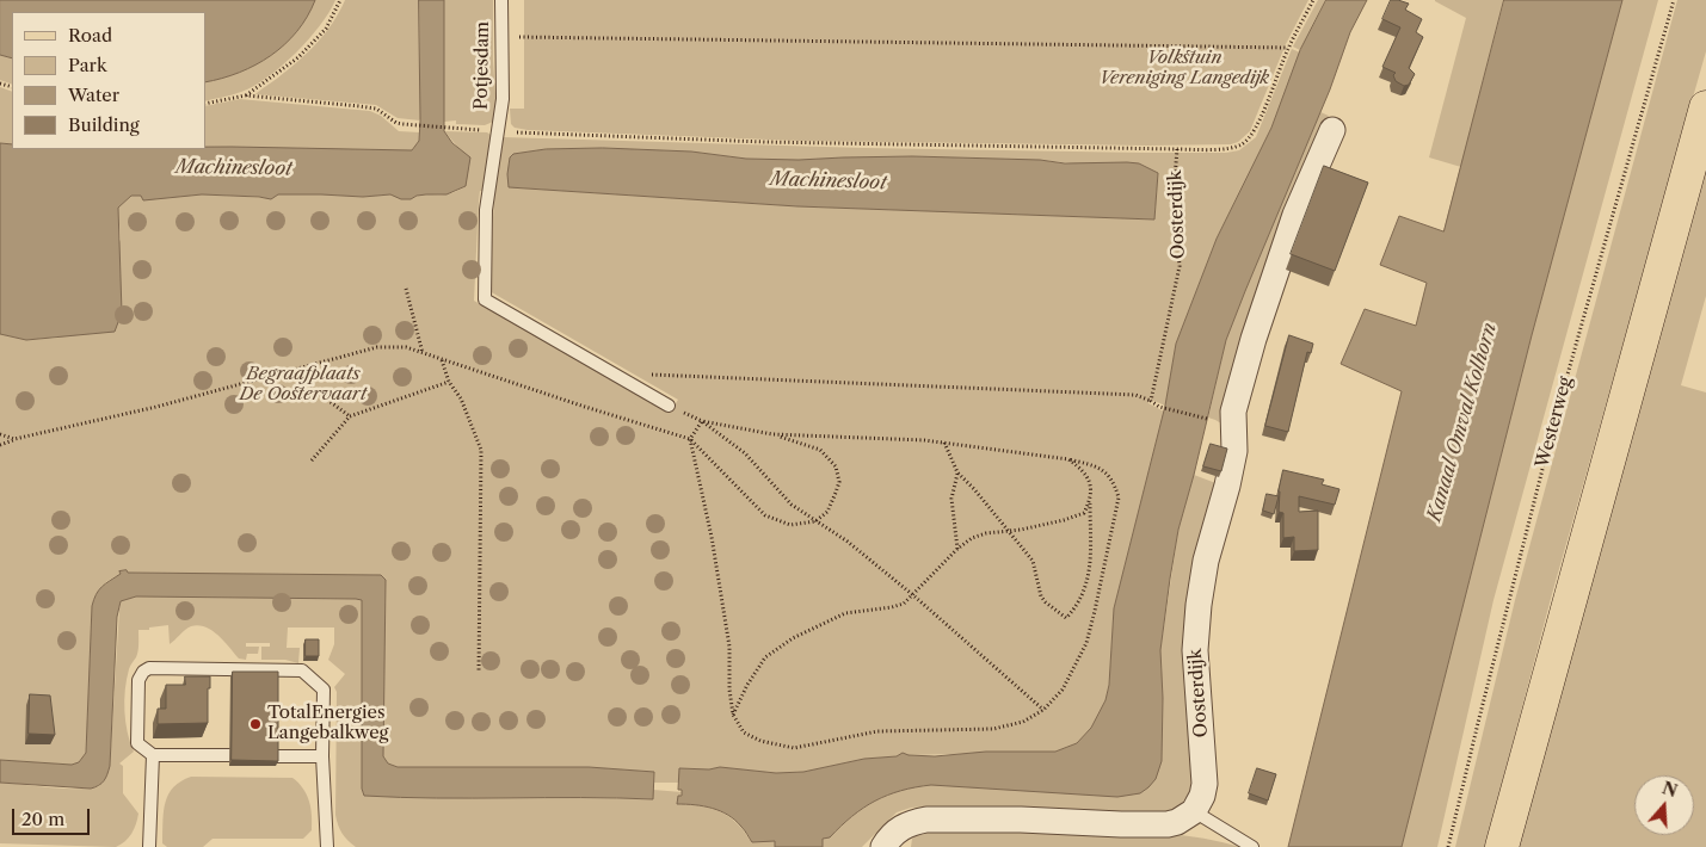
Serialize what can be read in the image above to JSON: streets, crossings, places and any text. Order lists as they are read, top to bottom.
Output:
{
  "streets": {
    "street": ["Oosterdijk"],
    "lane": ["Potjesdam"],
    "path": ["Westerweg"]
  },
  "water": ["Machinesloot", "Kanaal Omval Kolhorn"],
  "parks": ["Volkstuin Vereniging Langedijk", "Begraafplaats De Oostervaart"],
  "places": ["TotalEnergies Langebalkweg"],
  "legend": [
    "Road",
    "Park",
    "Water",
    "Building"
  ],
  "scale_bar": "20 m",
  "north": "top"
}
